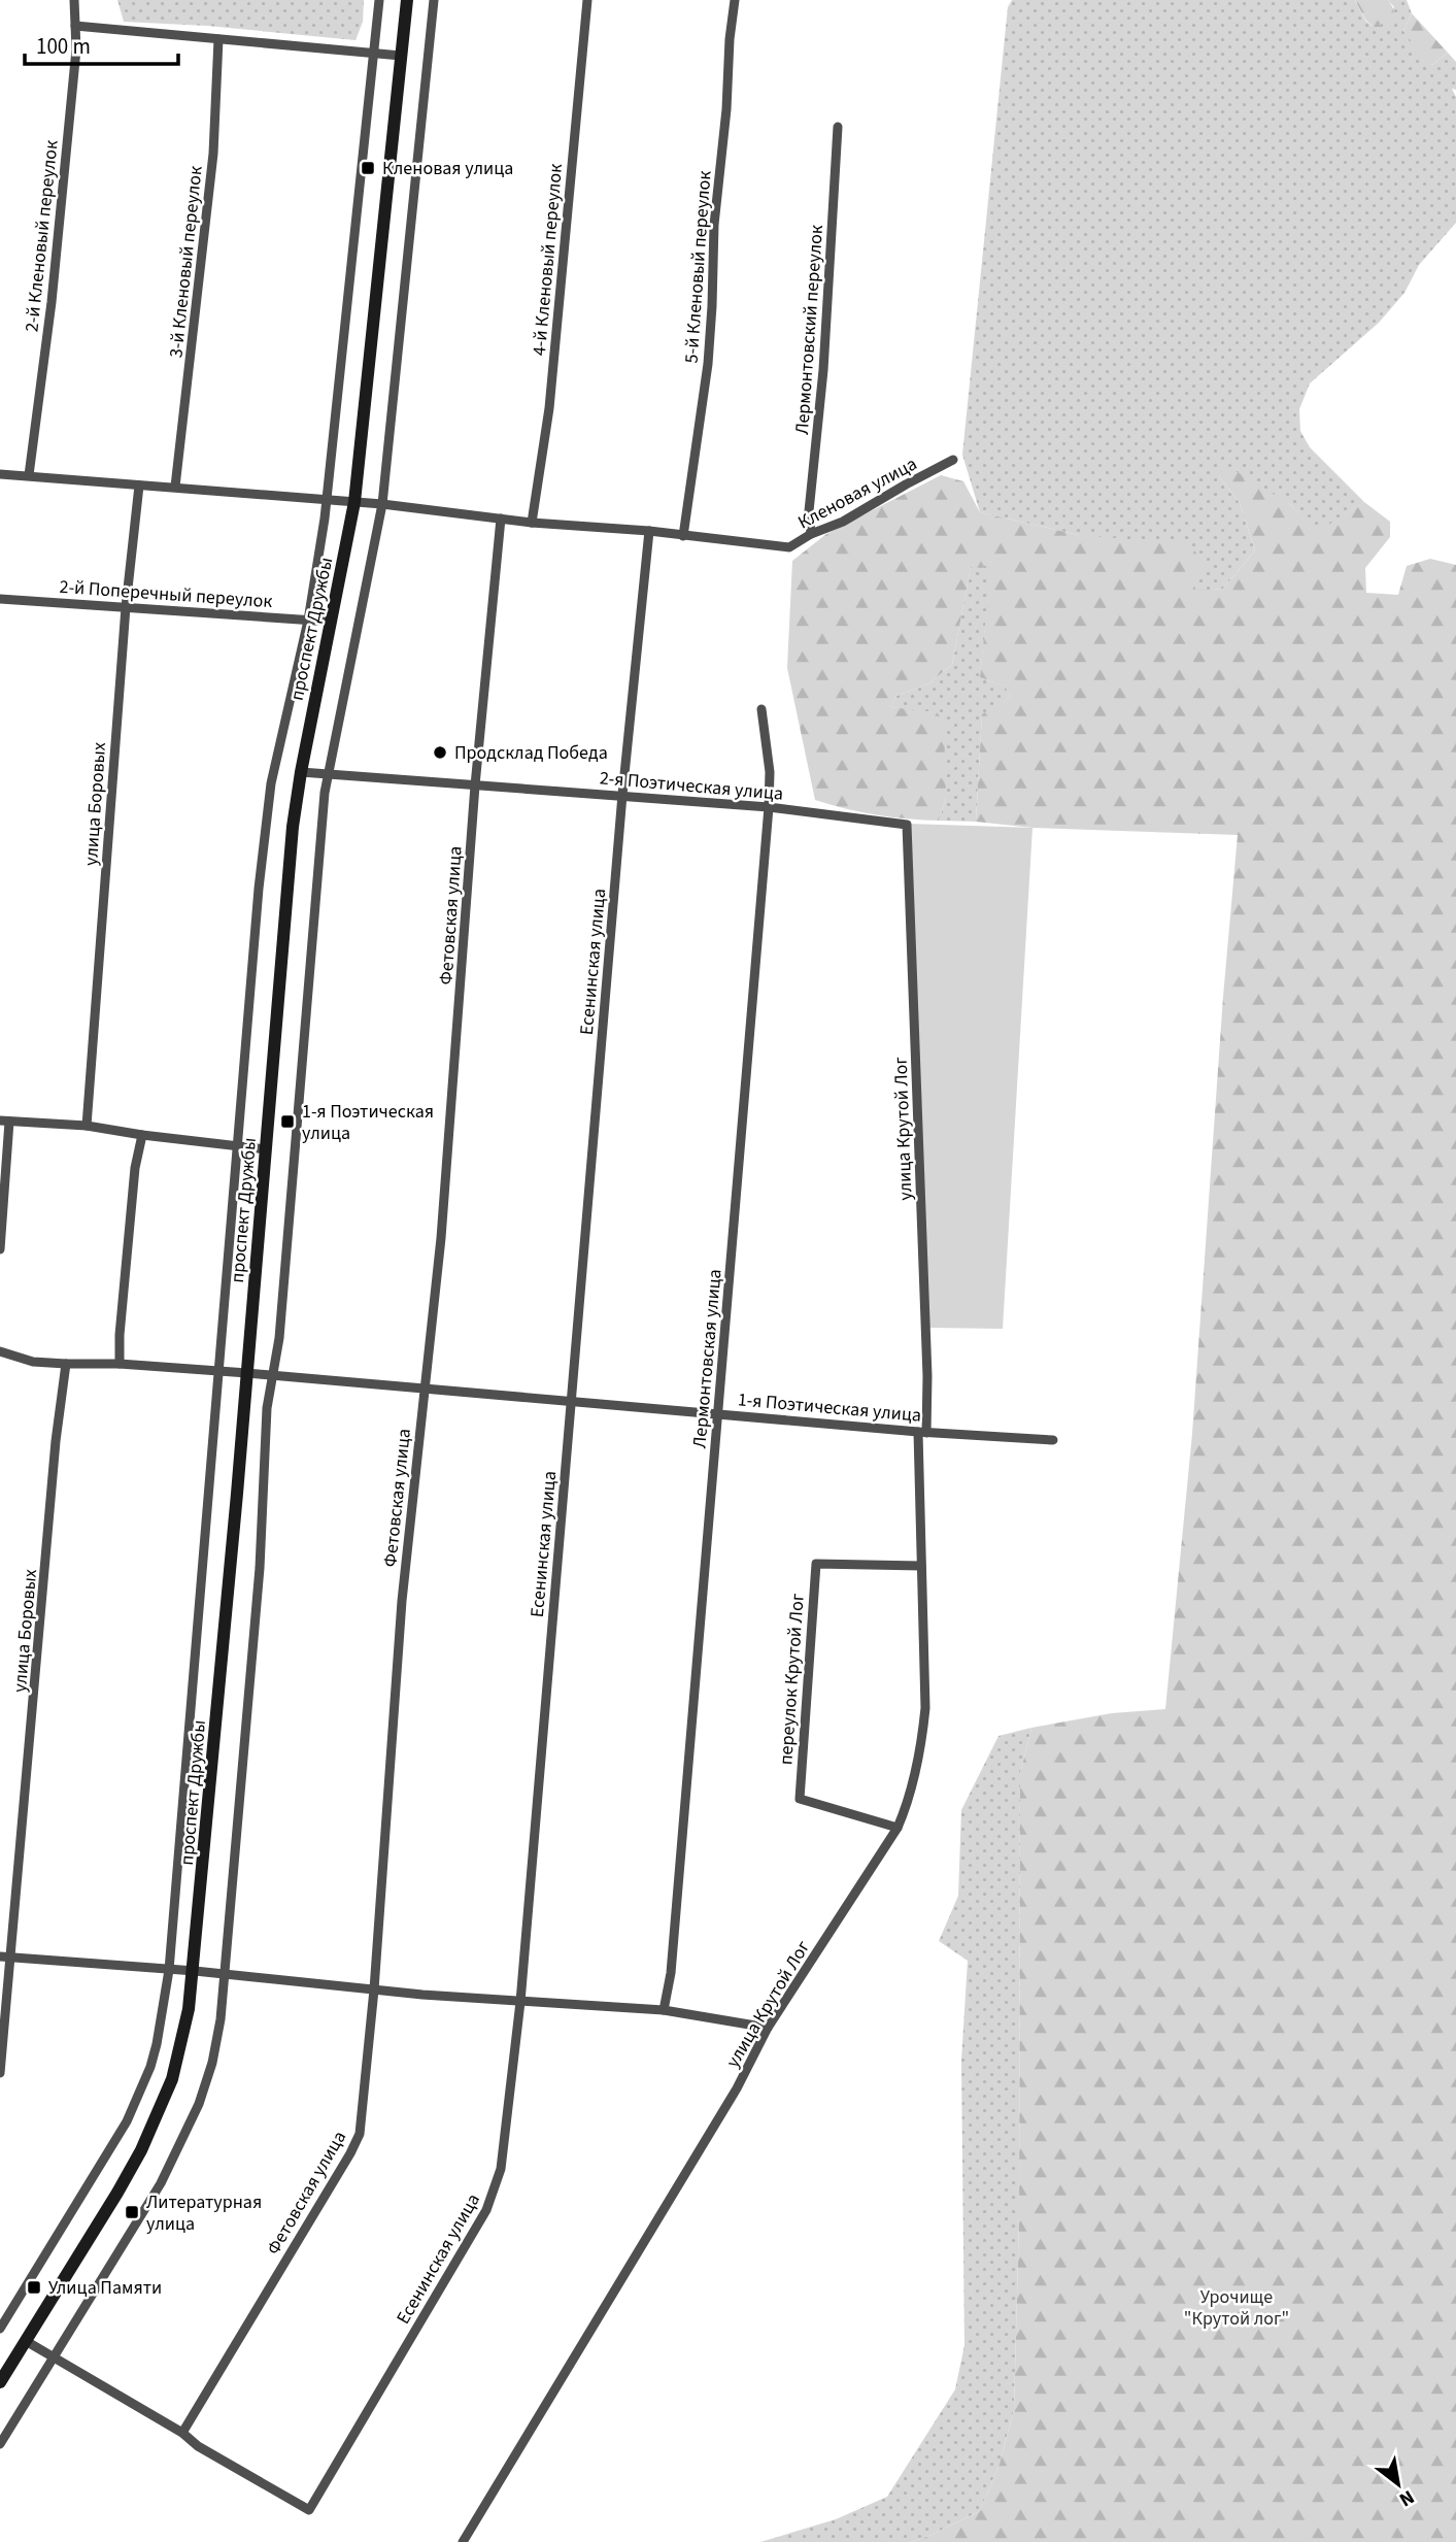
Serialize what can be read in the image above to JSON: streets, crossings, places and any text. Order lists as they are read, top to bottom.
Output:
{
  "streets": {
    "main road": ["проспект Дружбы"],
    "street": [
      "2-й Кленовый переулок",
      "4-й Кленовый переулок",
      "3-й Кленовый переулок",
      "5-й Кленовый переулок",
      "Лермонтовский переулок",
      "Кленовая улица",
      "2-й Поперечный переулок",
      "2-я Поэтическая улица",
      "улица Боровых",
      "Фетовская улица",
      "Есенинская улица",
      "улица Крутой Лог",
      "Лермонтовская улица",
      "1-я Поэтическая улица",
      "переулок Крутой Лог"
    ]
  },
  "crossings": [
    ["2-й Кленовый переулок", "Кленовая улица"],
    ["4-й Кленовый переулок", "Кленовая улица"],
    ["3-й Кленовый переулок", "Кленовая улица"],
    ["5-й Кленовый переулок", "Кленовая улица"],
    ["Лермонтовский переулок", "Кленовая улица"],
    ["Кленовая улица", "проспект Дружбы"],
    ["Кленовая улица", "улица Боровых"],
    ["Кленовая улица", "Фетовская улица"],
    ["Кленовая улица", "Есенинская улица"],
    ["2-й Поперечный переулок", "проспект Дружбы"],
    ["2-й Поперечный переулок", "улица Боровых"],
    ["проспект Дружбы", "2-я Поэтическая улица"],
    ["проспект Дружбы", "1-я Поэтическая улица"],
    ["2-я Поэтическая улица", "Фетовская улица"],
    ["2-я Поэтическая улица", "Есенинская улица"],
    ["2-я Поэтическая улица", "улица Крутой Лог"],
    ["2-я Поэтическая улица", "Лермонтовская улица"],
    ["улица Боровых", "1-я Поэтическая улица"],
    ["Фетовская улица", "Есенинская улица"],
    ["Фетовская улица", "1-я Поэтическая улица"],
    ["Есенинская улица", "1-я Поэтическая улица"],
    ["улица Крутой Лог", "1-я Поэтическая улица"],
    ["улица Крутой Лог", "переулок Крутой Лог"],
    ["Лермонтовская улица", "1-я Поэтическая улица"]
  ],
  "parks": ["Урочище \"Крутой лог\""],
  "places": {
    "transit": [
      "Кленовая улица",
      "1-я Поэтическая улица",
      "Литературная улица",
      "Улица Памяти"
    ],
    "other": ["Продсклад Победа"]
  },
  "scale_bar": "100 m",
  "north": "bottom right"
}
